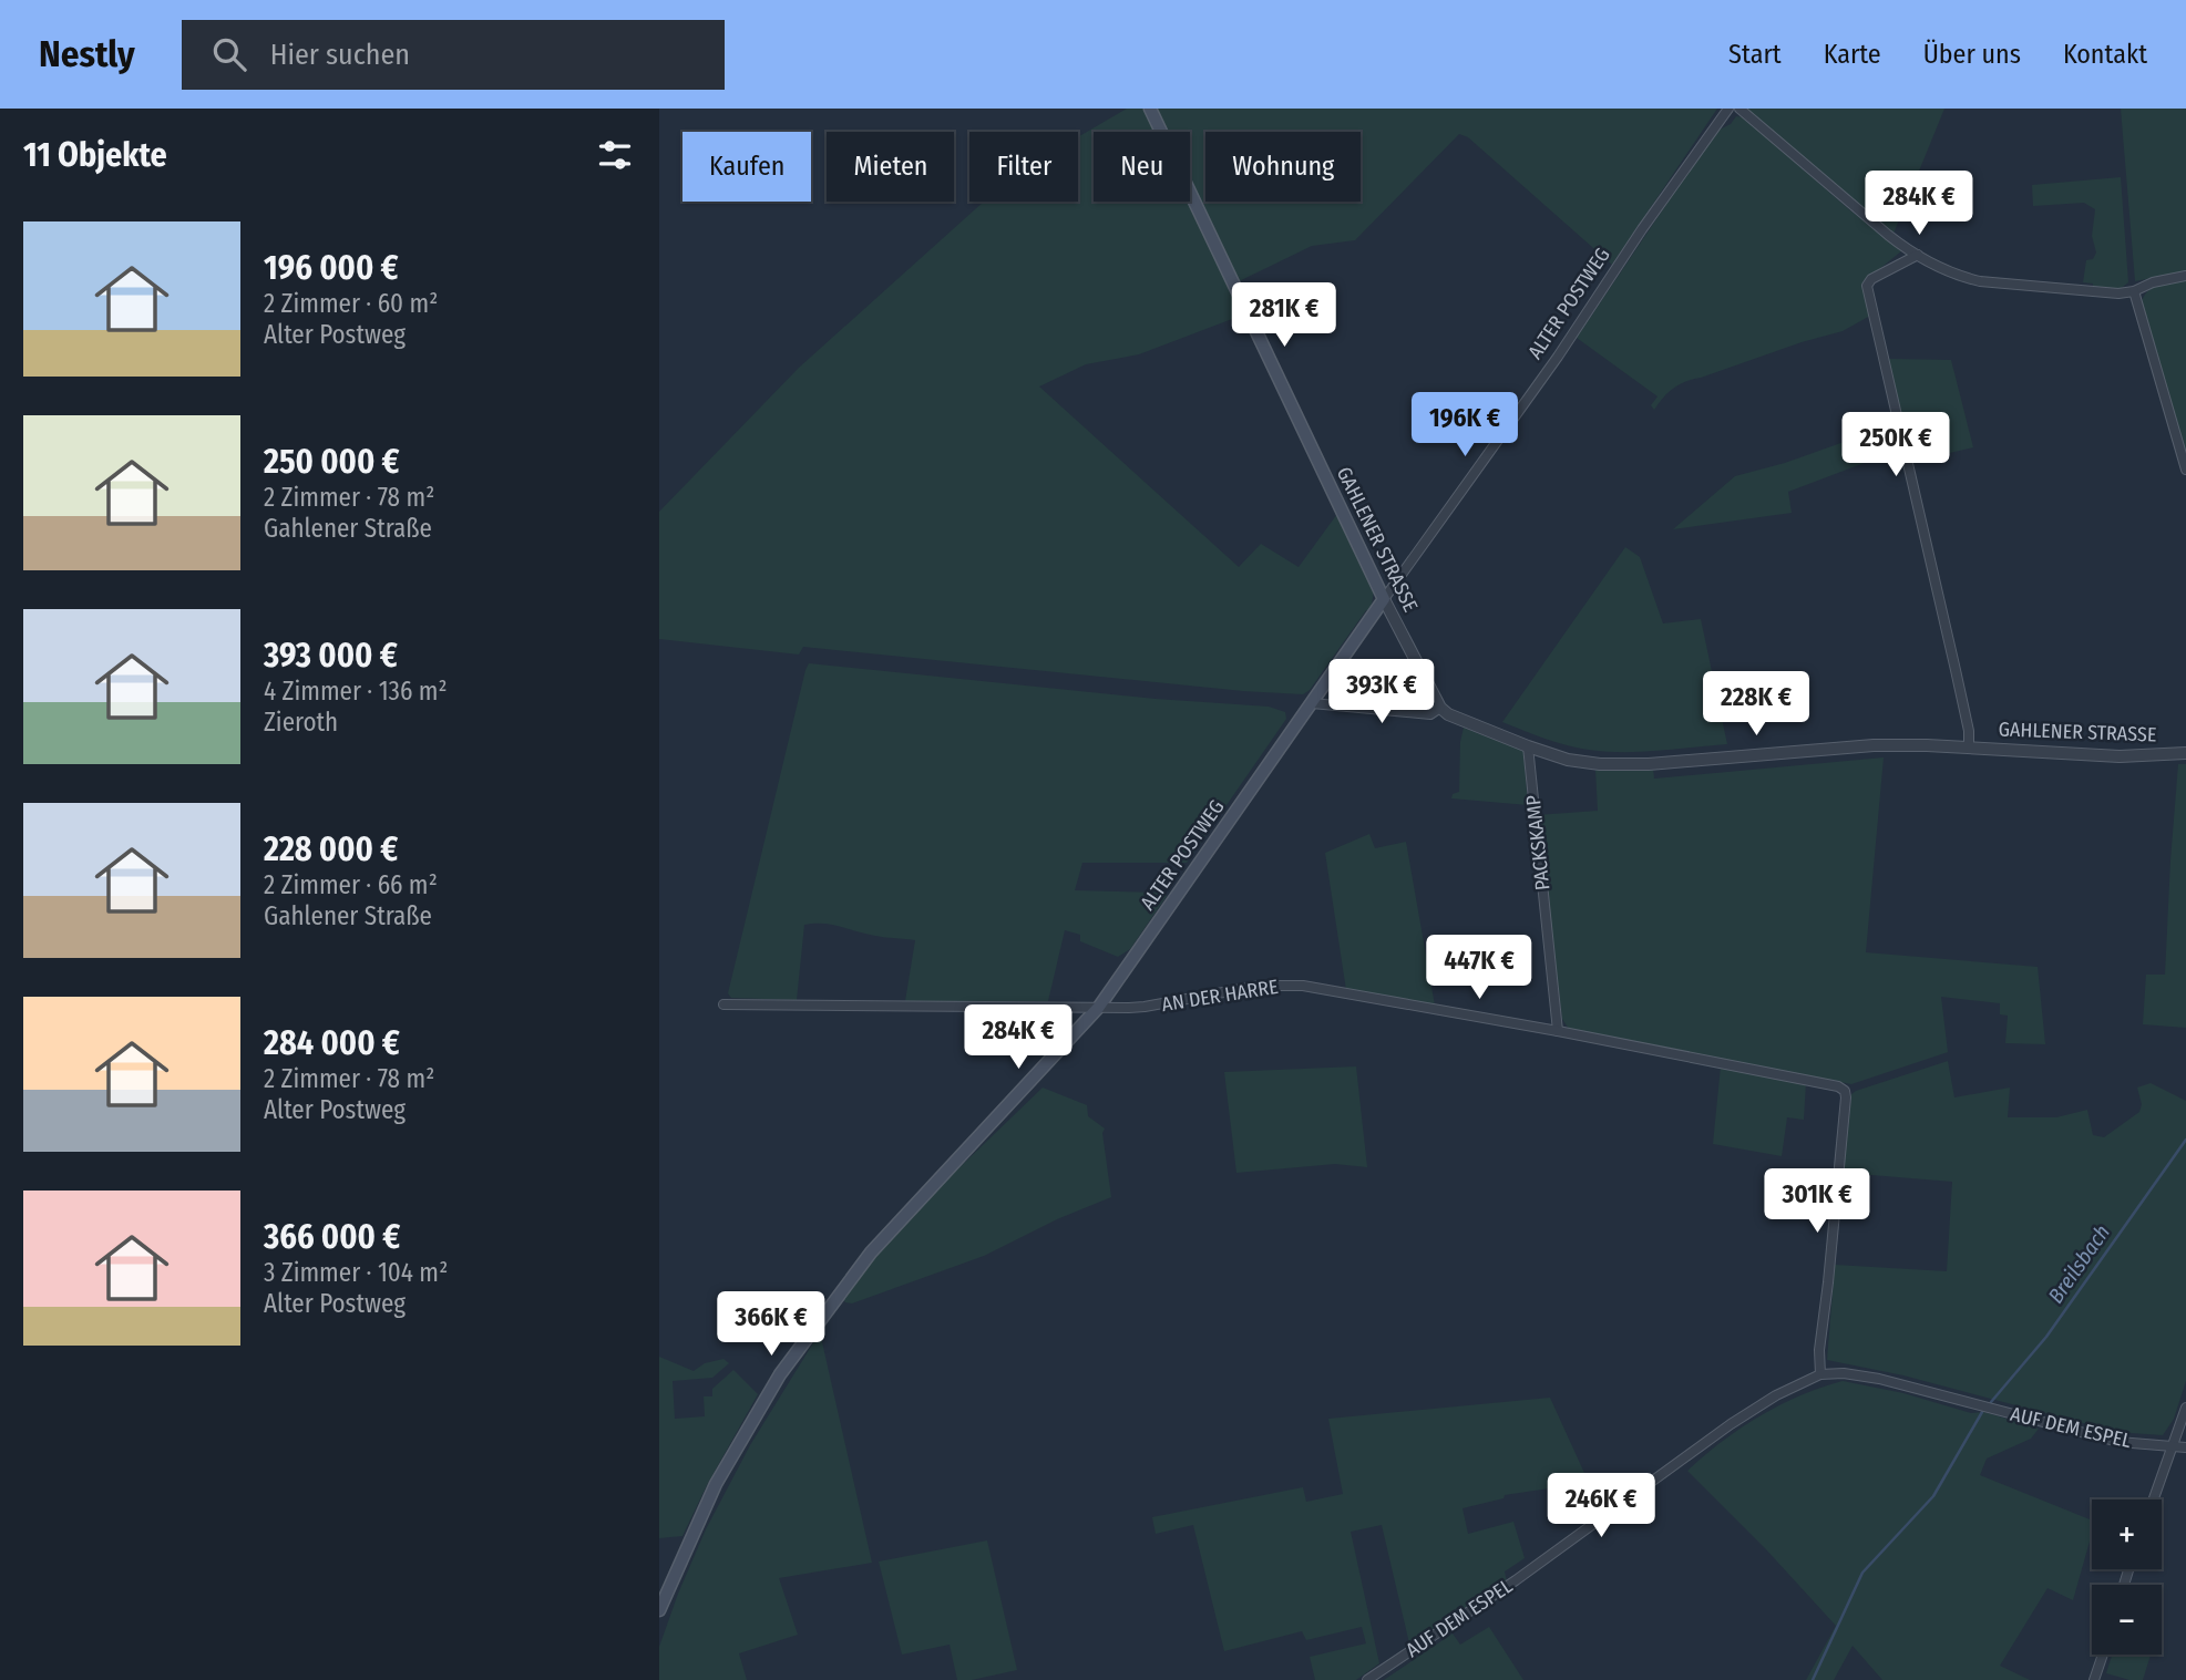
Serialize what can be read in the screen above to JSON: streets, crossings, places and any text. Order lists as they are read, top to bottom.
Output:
{
  "streets": {
    "main road": ["ALTER POSTWEG", "GAHLENER STRASSE"],
    "street": ["PACKSKAMP", "AN DER HARRE", "AUF DEM ESPEL"]
  },
  "crossings": [
    ["ALTER POSTWEG", "GAHLENER STRASSE"],
    ["ALTER POSTWEG", "AN DER HARRE"],
    ["GAHLENER STRASSE", "PACKSKAMP"],
    ["PACKSKAMP", "AN DER HARRE"],
    ["AN DER HARRE", "AUF DEM ESPEL"]
  ],
  "water": ["Breilsbach"],
  "page": {
    "header": "Nestly",
    "search": "Hier suchen",
    "nav": [
      "Start",
      "Karte",
      "Über uns",
      "Kontakt"
    ],
    "heading": "11 Objekte",
    "chip": [
      "Kaufen",
      "Mieten",
      "Filter",
      "Neu",
      "Wohnung"
    ],
    "price": [
      "284K €",
      "281K €",
      "196K €",
      "250K €",
      "393K €",
      "228K €",
      "447K €",
      "284K €",
      "301K €",
      "366K €",
      "246K €"
    ],
    "list": [
      {
        "name": "196 000 €",
        "note": "2 Zimmer · 60 m² · Alter Postweg"
      },
      {
        "name": "250 000 €",
        "note": "2 Zimmer · 78 m² · Gahlener Straße"
      },
      {
        "name": "393 000 €",
        "note": "4 Zimmer · 136 m² · Zieroth"
      },
      {
        "name": "228 000 €",
        "note": "2 Zimmer · 66 m² · Gahlener Straße"
      },
      {
        "name": "284 000 €",
        "note": "2 Zimmer · 78 m² · Alter Postweg"
      },
      {
        "name": "366 000 €",
        "note": "3 Zimmer · 104 m² · Alter Postweg"
      }
    ],
    "map_buttons": ["+", "−"]
  }
}
